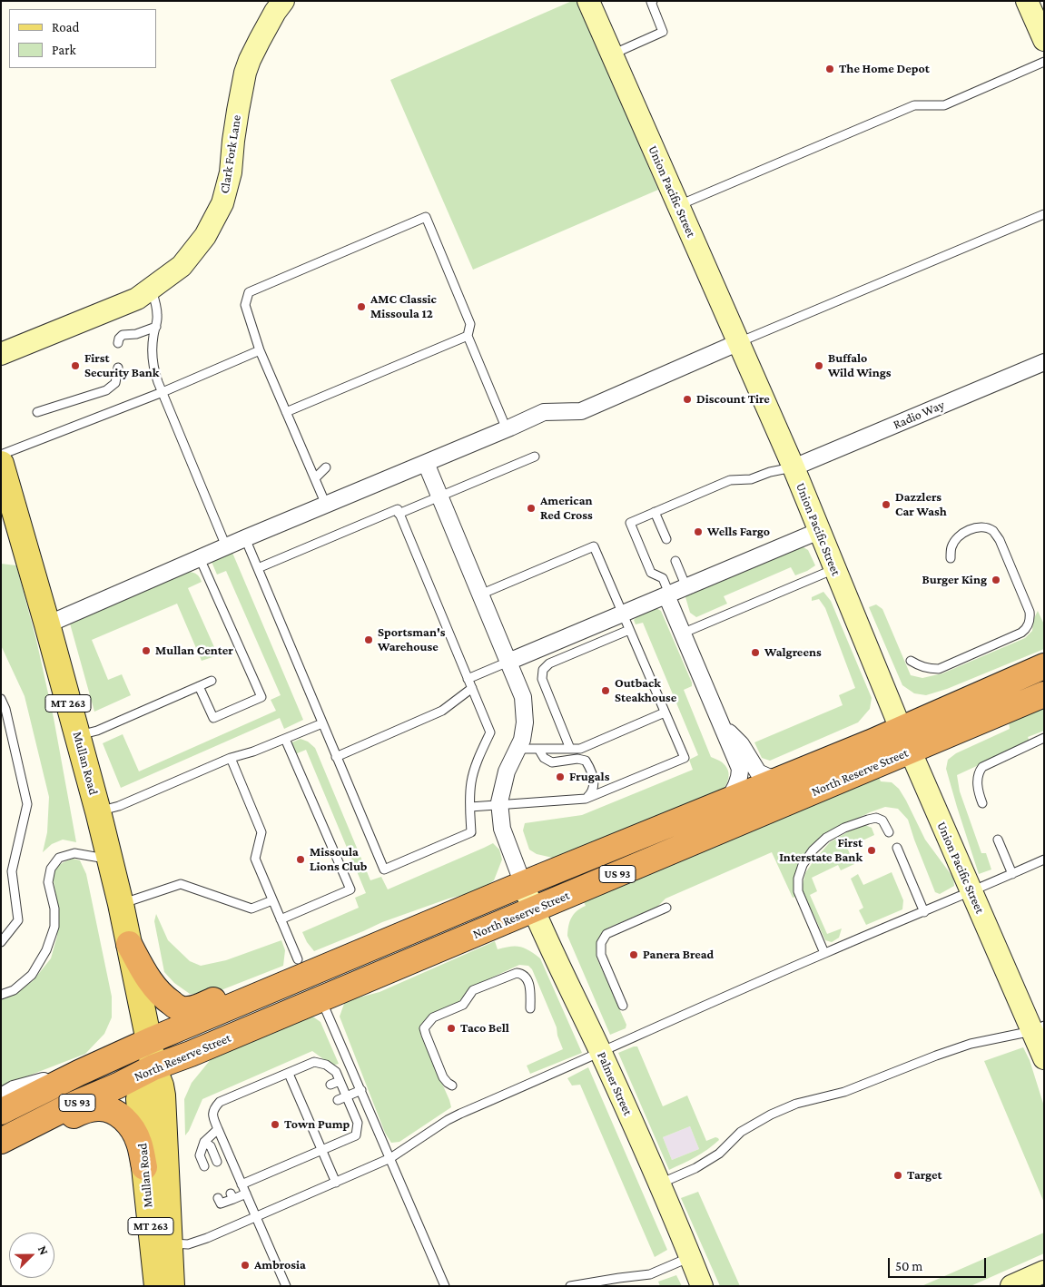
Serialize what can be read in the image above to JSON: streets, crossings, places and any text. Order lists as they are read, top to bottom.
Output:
{
  "streets": {
    "highway": ["North Reserve Street", "US 93"],
    "main road": ["MT 263", "Mullan Road"],
    "street": [
      "Clark Fork Lane",
      "Union Pacific Street",
      "Radio Way",
      "Palmer Street"
    ]
  },
  "crossings": [
    ["Union Pacific Street", "Radio Way"],
    ["Union Pacific Street", "North Reserve Street"],
    ["Mullan Road", "North Reserve Street"],
    ["North Reserve Street", "Palmer Street"]
  ],
  "places": [
    "The Home Depot",
    "AMC Classic Missoula 12",
    "First Security Bank",
    "Buffalo Wild Wings",
    "Discount Tire",
    "Dazzlers Car Wash",
    "American Red Cross",
    "Wells Fargo",
    "Burger King",
    "Sportsman's Warehouse",
    "Mullan Center",
    "Walgreens",
    "Outback Steakhouse",
    "Frugals",
    "First Interstate Bank",
    "Missoula Lions Club",
    "Panera Bread",
    "Taco Bell",
    "Town Pump",
    "Target",
    "Ambrosia"
  ],
  "legend": ["Road", "Park"],
  "scale_bar": "50 m",
  "north": "top right"
}
